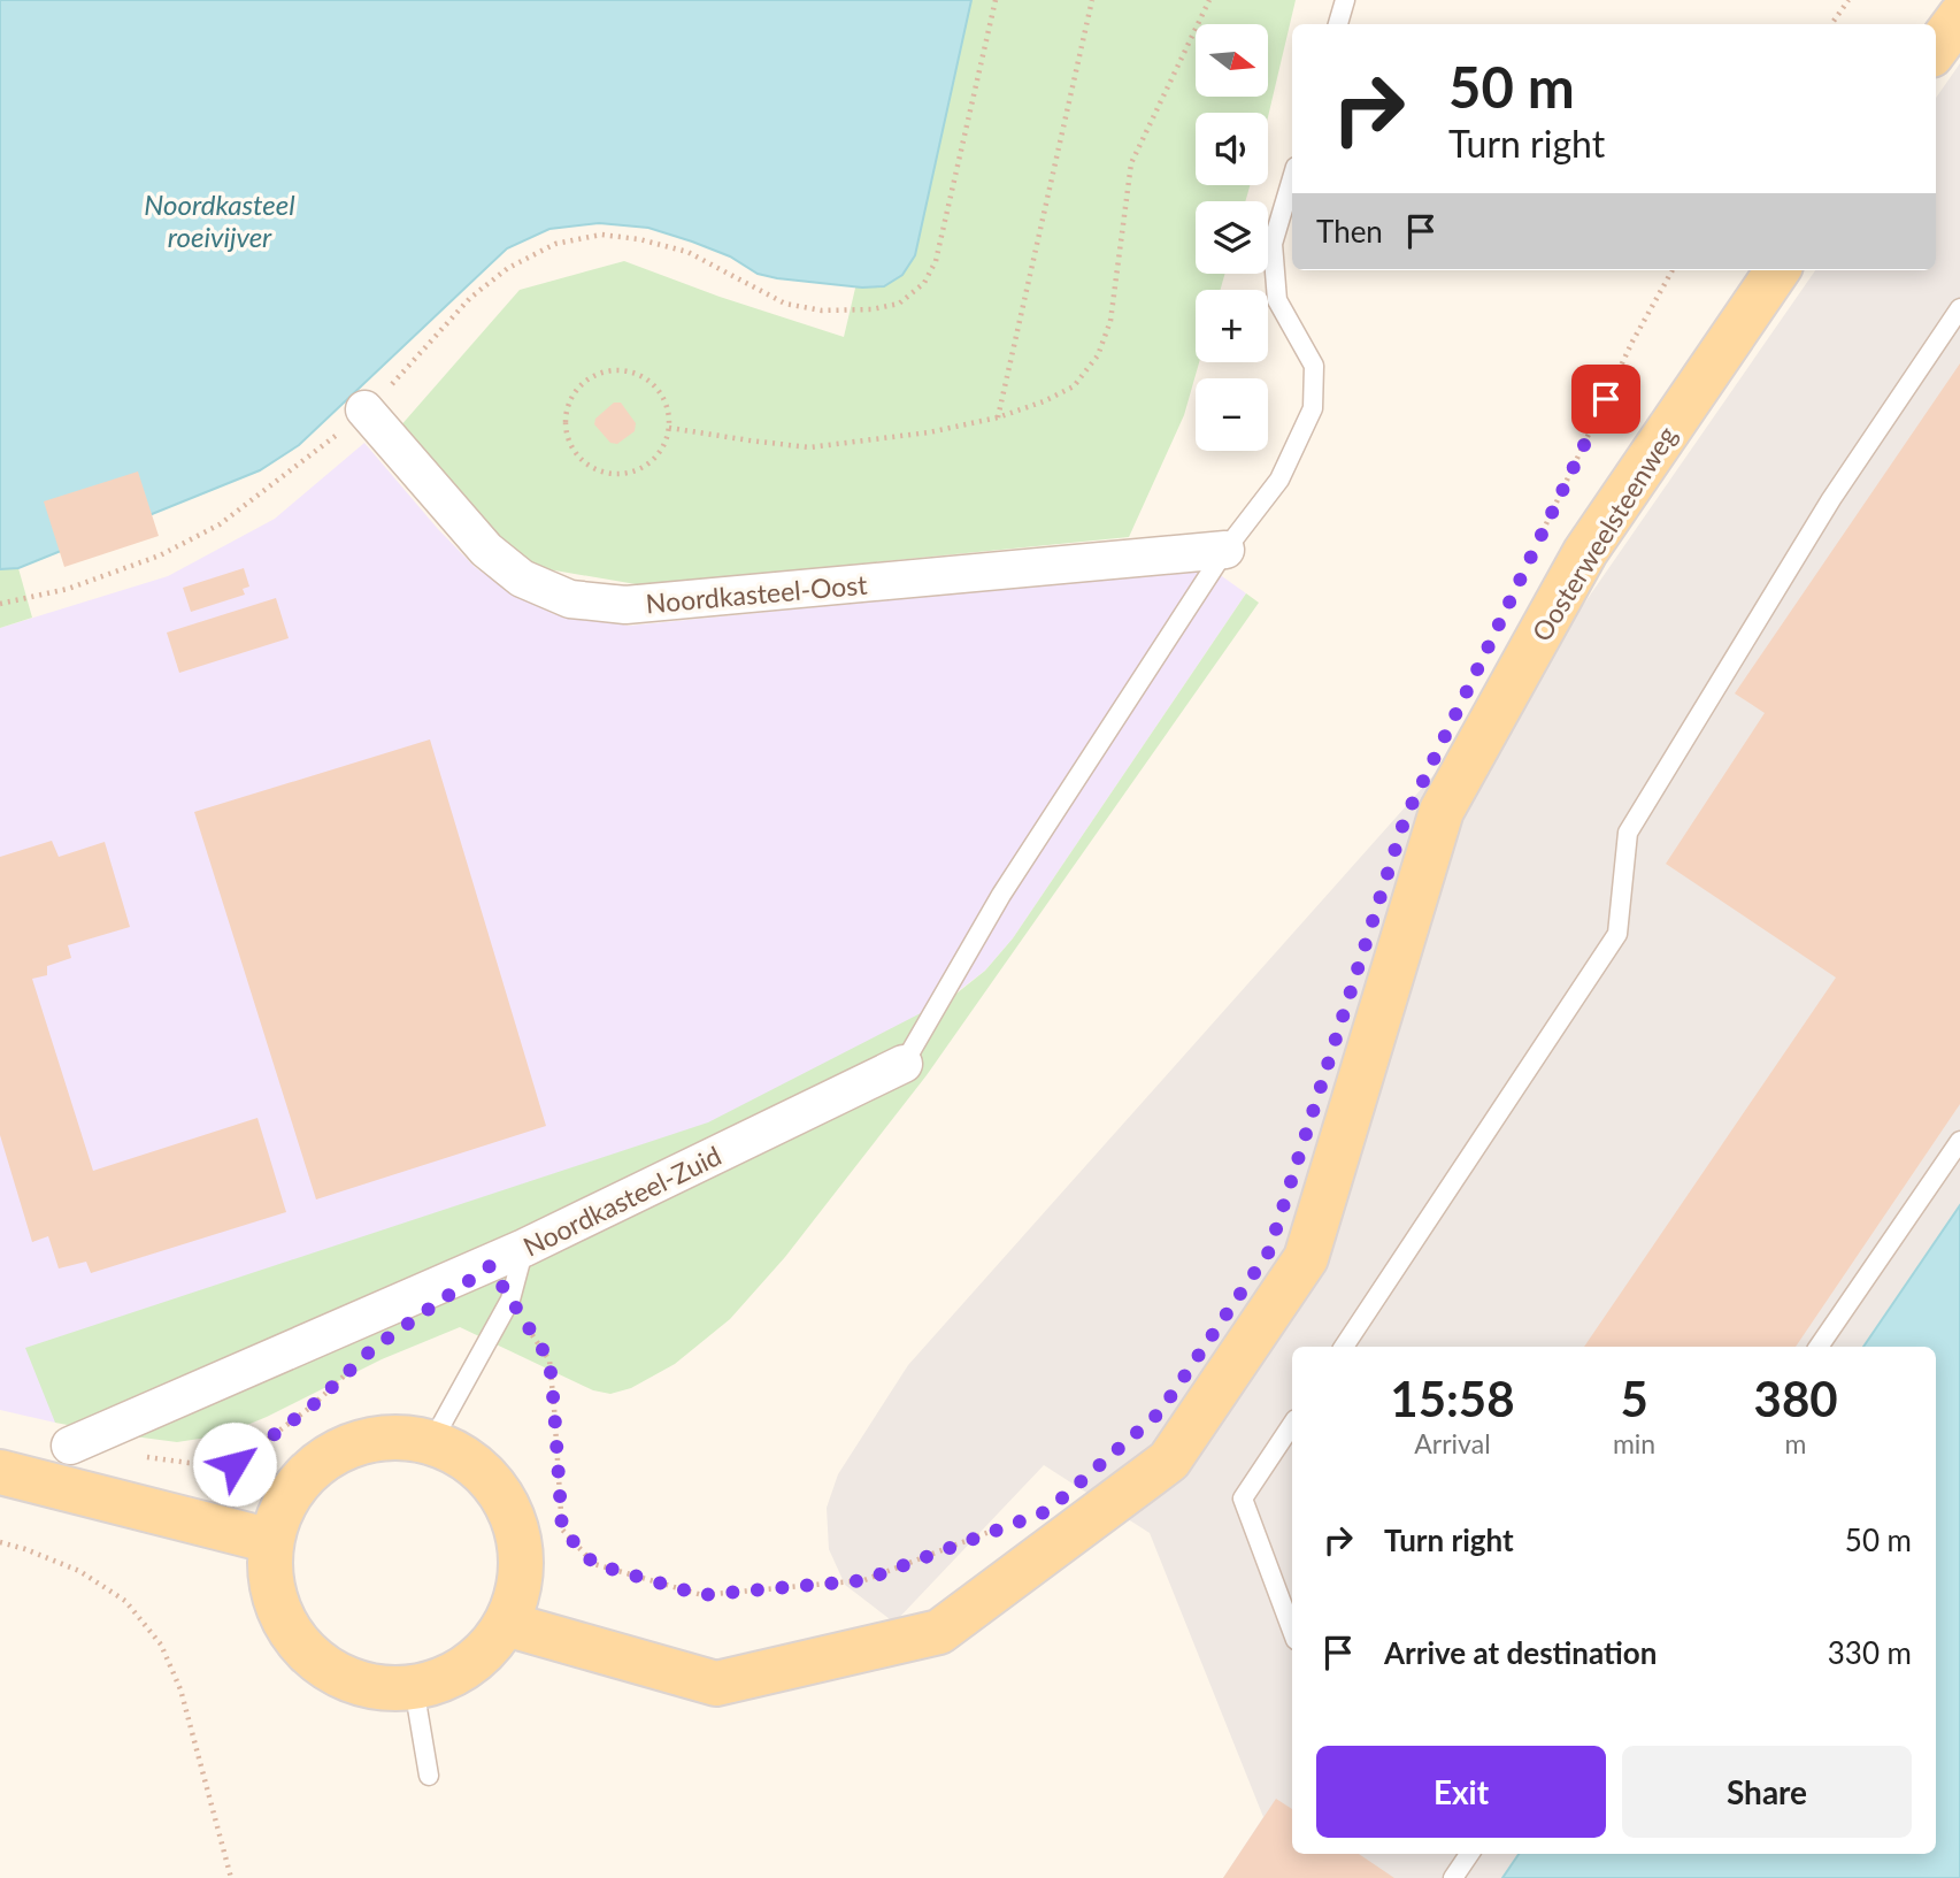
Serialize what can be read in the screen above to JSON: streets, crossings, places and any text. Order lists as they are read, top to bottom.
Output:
{
  "streets": {
    "main road": ["Oosterweelsteenweg"],
    "street": ["Noordkasteel-Oost", "Noordkasteel-Zuid"]
  },
  "water": ["Noordkasteel roeivijver"],
  "north": "right",
  "page": {
    "map_buttons": ["+", "−"],
    "turn": ["50 m", "Turn right"],
    "then": "Then",
    "eta": [
      "15:58",
      "Arrival",
      "5",
      "min",
      "380",
      "m"
    ],
    "list": [
      {
        "name": "Turn right",
        "value": "50 m"
      },
      {
        "name": "Arrive at destination",
        "value": "330 m"
      }
    ],
    "buttons": ["Exit", "Share"]
  }
}
